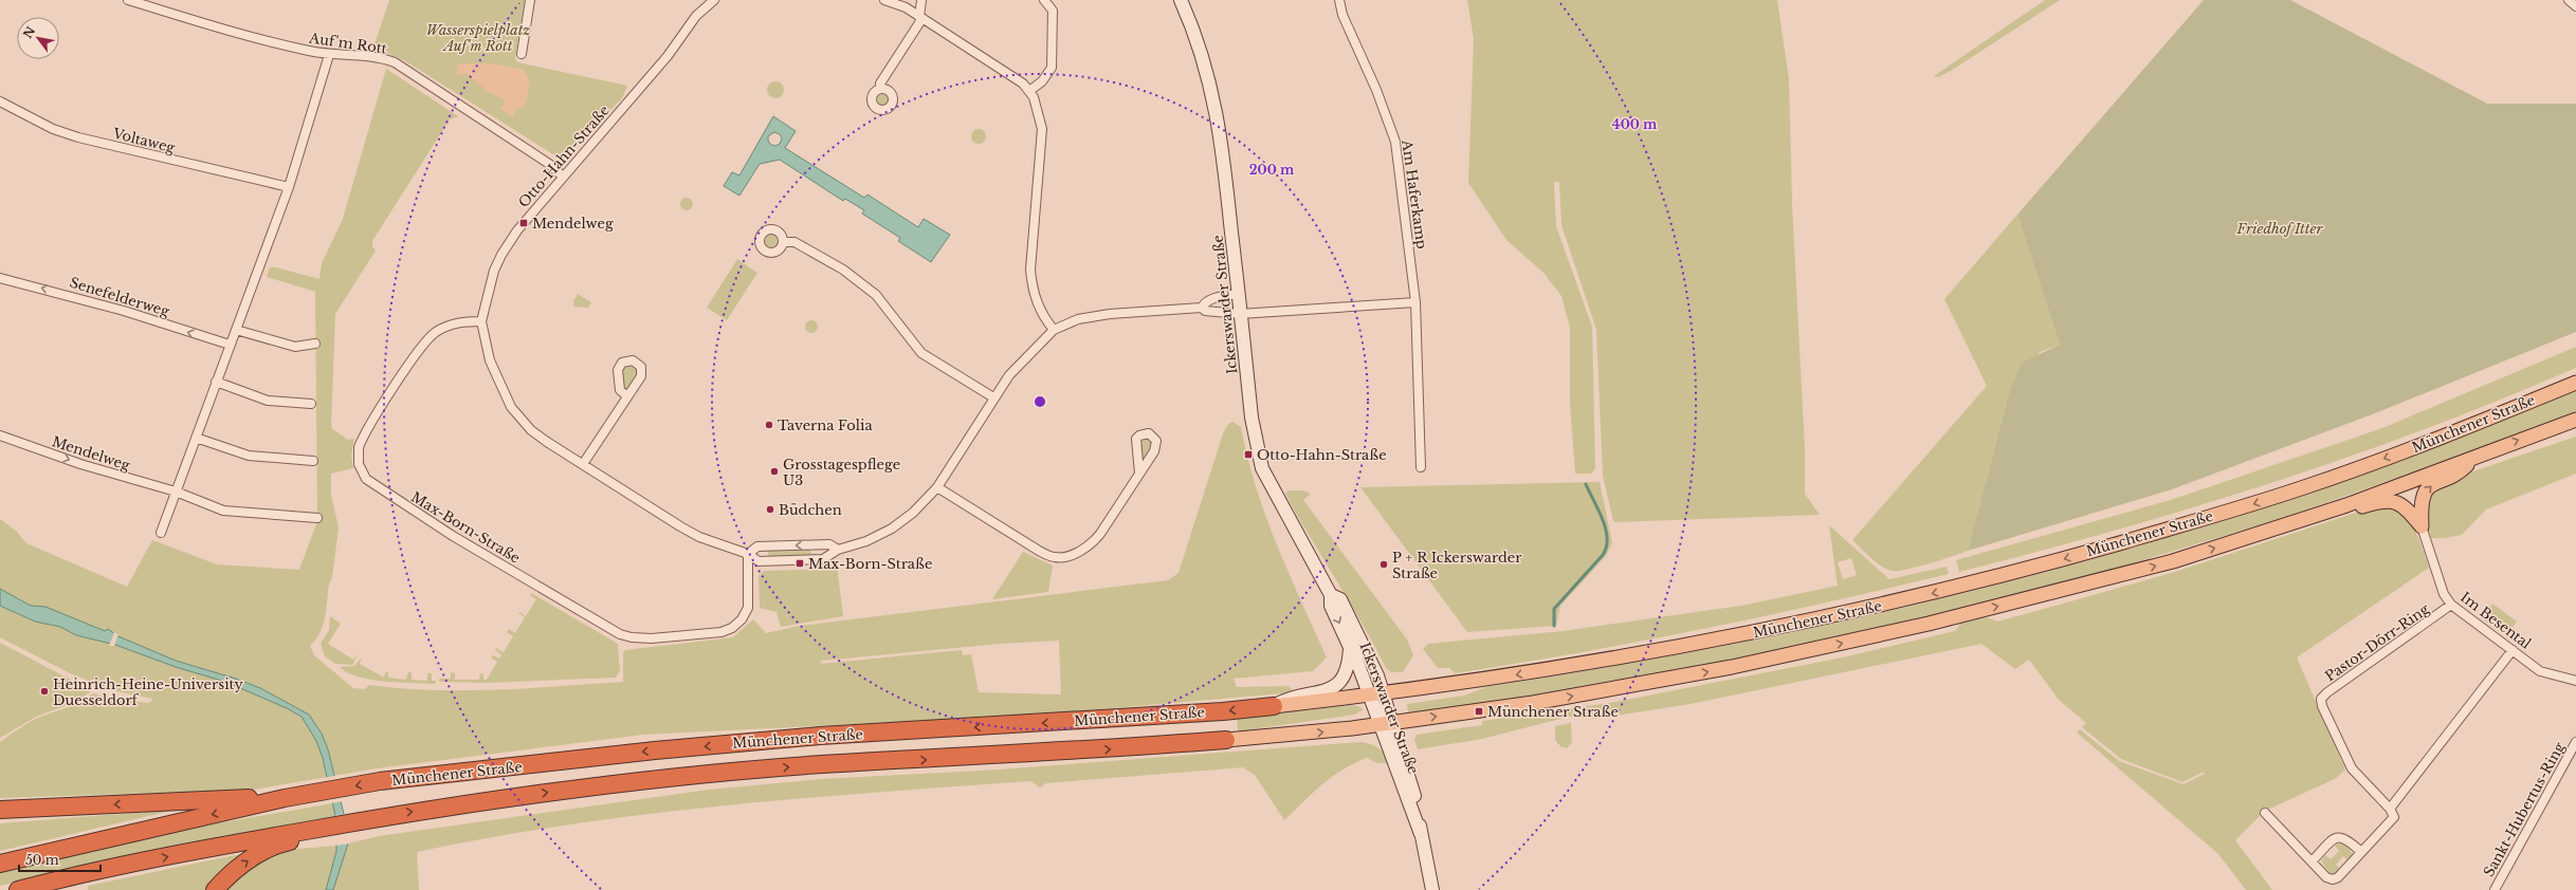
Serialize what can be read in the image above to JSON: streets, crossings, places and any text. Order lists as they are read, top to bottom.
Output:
{
  "streets": {
    "highway": ["Münchener Straße"],
    "main road": ["Ickerswarder Straße"],
    "street": [
      "Auf'm Rott",
      "Voltaweg",
      "Otto-Hahn-Straße",
      "Am Haferkamp",
      "Senefelderweg",
      "Mendelweg",
      "Max-Born-Straße",
      "Im Besental",
      "Pastor-Dörr-Ring",
      "Sankt-Hubertus-Ring"
    ]
  },
  "crossings": [
    ["Auf'm Rott", "Otto-Hahn-Straße"],
    ["Otto-Hahn-Straße", "Ickerswarder Straße"],
    ["Otto-Hahn-Straße", "Max-Born-Straße"],
    ["Ickerswarder Straße", "Münchener Straße"],
    ["Im Besental", "Pastor-Dörr-Ring"]
  ],
  "one_way": ["Senefelderweg", "Mendelweg"],
  "parks": ["Wasserspielplatz Auf'm Rott", "Friedhof Itter"],
  "places": {
    "transit": [
      "Mendelweg",
      "Otto-Hahn-Straße",
      "Max-Born-Straße",
      "Münchener Straße"
    ],
    "other": [
      "Taverna Folia",
      "Grosstagespflege U3",
      "Büdchen",
      "P + R Ickerswarder Straße",
      "Heinrich-Heine-University Duesseldorf"
    ]
  },
  "scale_bar": "50 m",
  "north": "top left",
  "rings": ["400 m", "200 m"]
}
